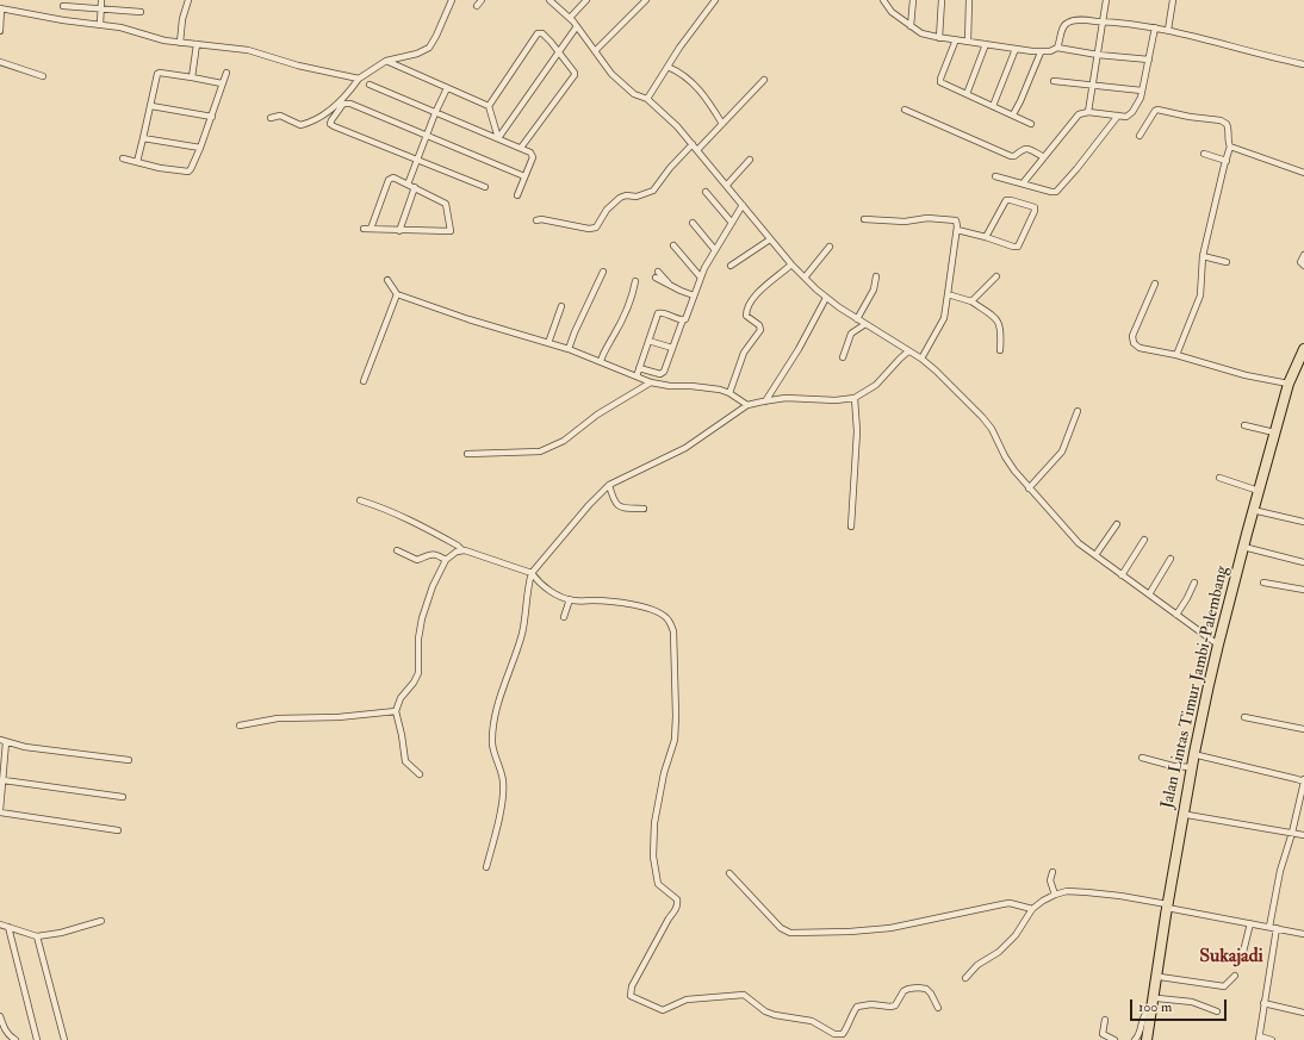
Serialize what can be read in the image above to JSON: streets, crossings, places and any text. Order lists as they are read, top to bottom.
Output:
{
  "streets": {
    "highway": ["Jalan Lintas Timur Jambi-Palembang"]
  },
  "districts": ["Sukajadi"],
  "scale_bar": "100 m"
}
